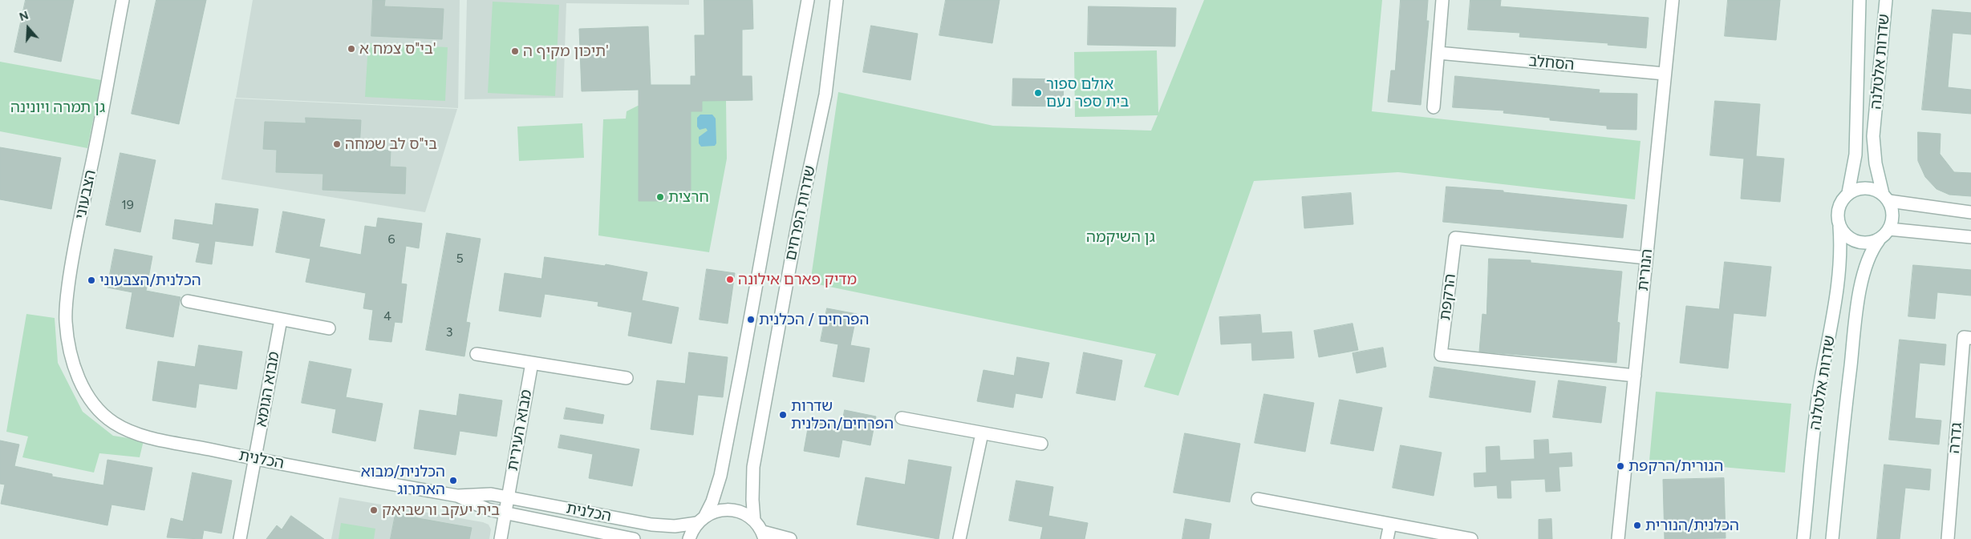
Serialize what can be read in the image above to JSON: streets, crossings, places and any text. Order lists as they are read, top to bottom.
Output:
{
  "streets": {
    "street": [
      "שדרות אלטלנה",
      "הסחלב",
      "הצבעוני",
      "שדרות הפרחים",
      "הנורית",
      "הרקפת",
      "מבוא הגומא",
      "מבוא העירית",
      "גדרה",
      "הכלנית"
    ]
  },
  "crossings": [
    ["הסחלב", "הנורית"],
    ["הצבעוני", "הכלנית"],
    ["שדרות הפרחים", "הכלנית"],
    ["הנורית", "הרקפת"],
    ["מבוא הגומא", "הכלנית"],
    ["מבוא העירית", "הכלנית"]
  ],
  "parks": ["גן תמרה ויונינה", "גן השיקמה"],
  "places": [
    "בי\"ס צמח א'",
    "תיכון מקיף ה'",
    "אולם ספור בית ספר נעם",
    "בי\"ס לב שמחה",
    "חרצית",
    "מדיק פארם אילונה",
    "הכלנית/הצבעוני",
    "הפרחים / הכלנית",
    "שדרות הפרחים/הכלנית",
    "הנורית/הרקפת",
    "הכלנית/מבוא האתרוג",
    "בית יעקב ורשביאק",
    "הכלנית/הנורית"
  ],
  "house_numbers": [
    "19",
    "6",
    "5",
    "4",
    "3"
  ],
  "north": "top"
}
